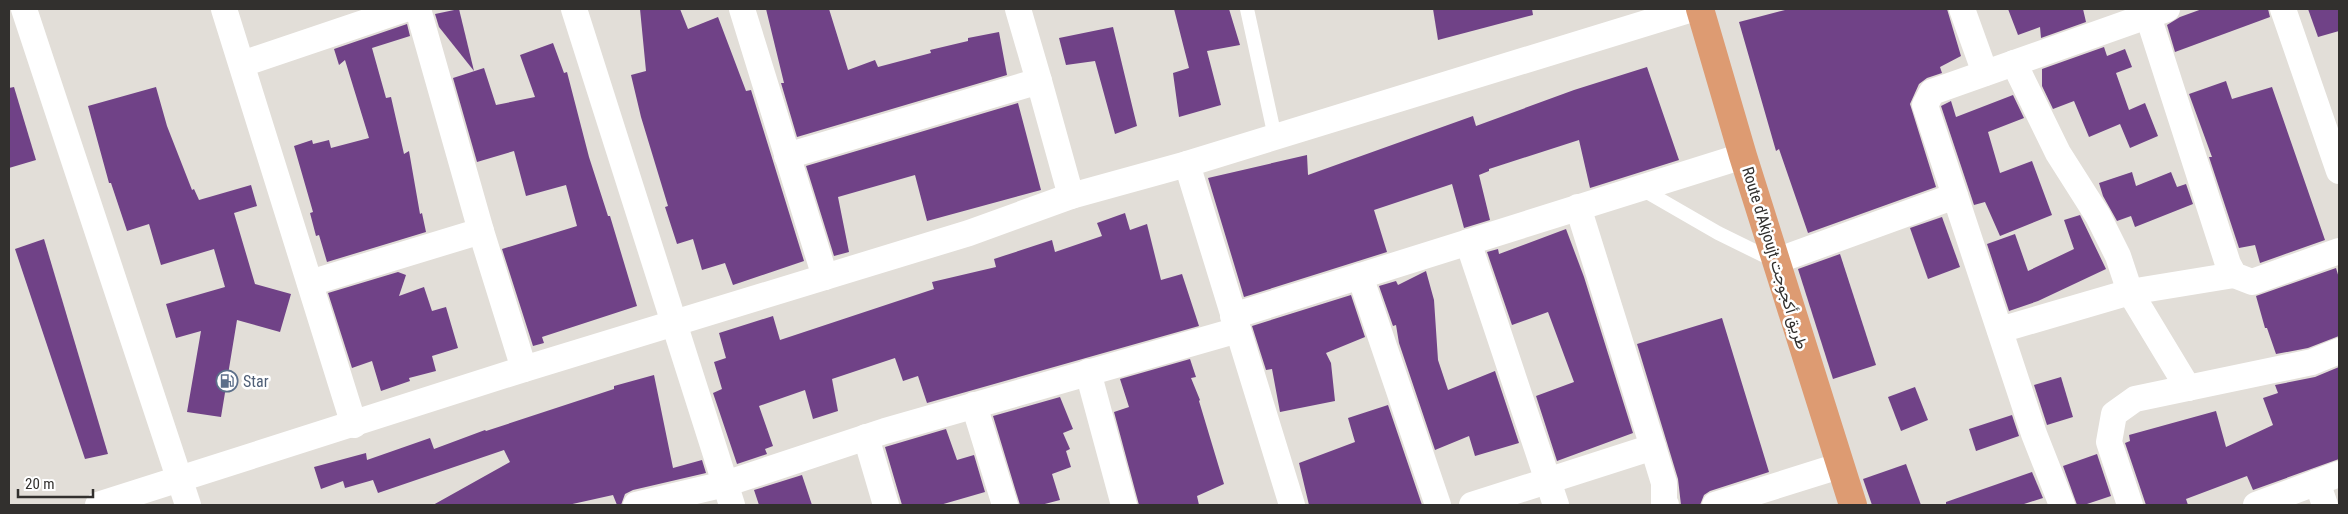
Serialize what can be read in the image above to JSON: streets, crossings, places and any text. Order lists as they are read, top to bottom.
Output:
{
  "streets": {
    "highway": ["Route d'Akjoujt طريق أكجوجت"]
  },
  "places": {
    "fuel station": ["Star"]
  },
  "scale_bar": "20 m"
}
